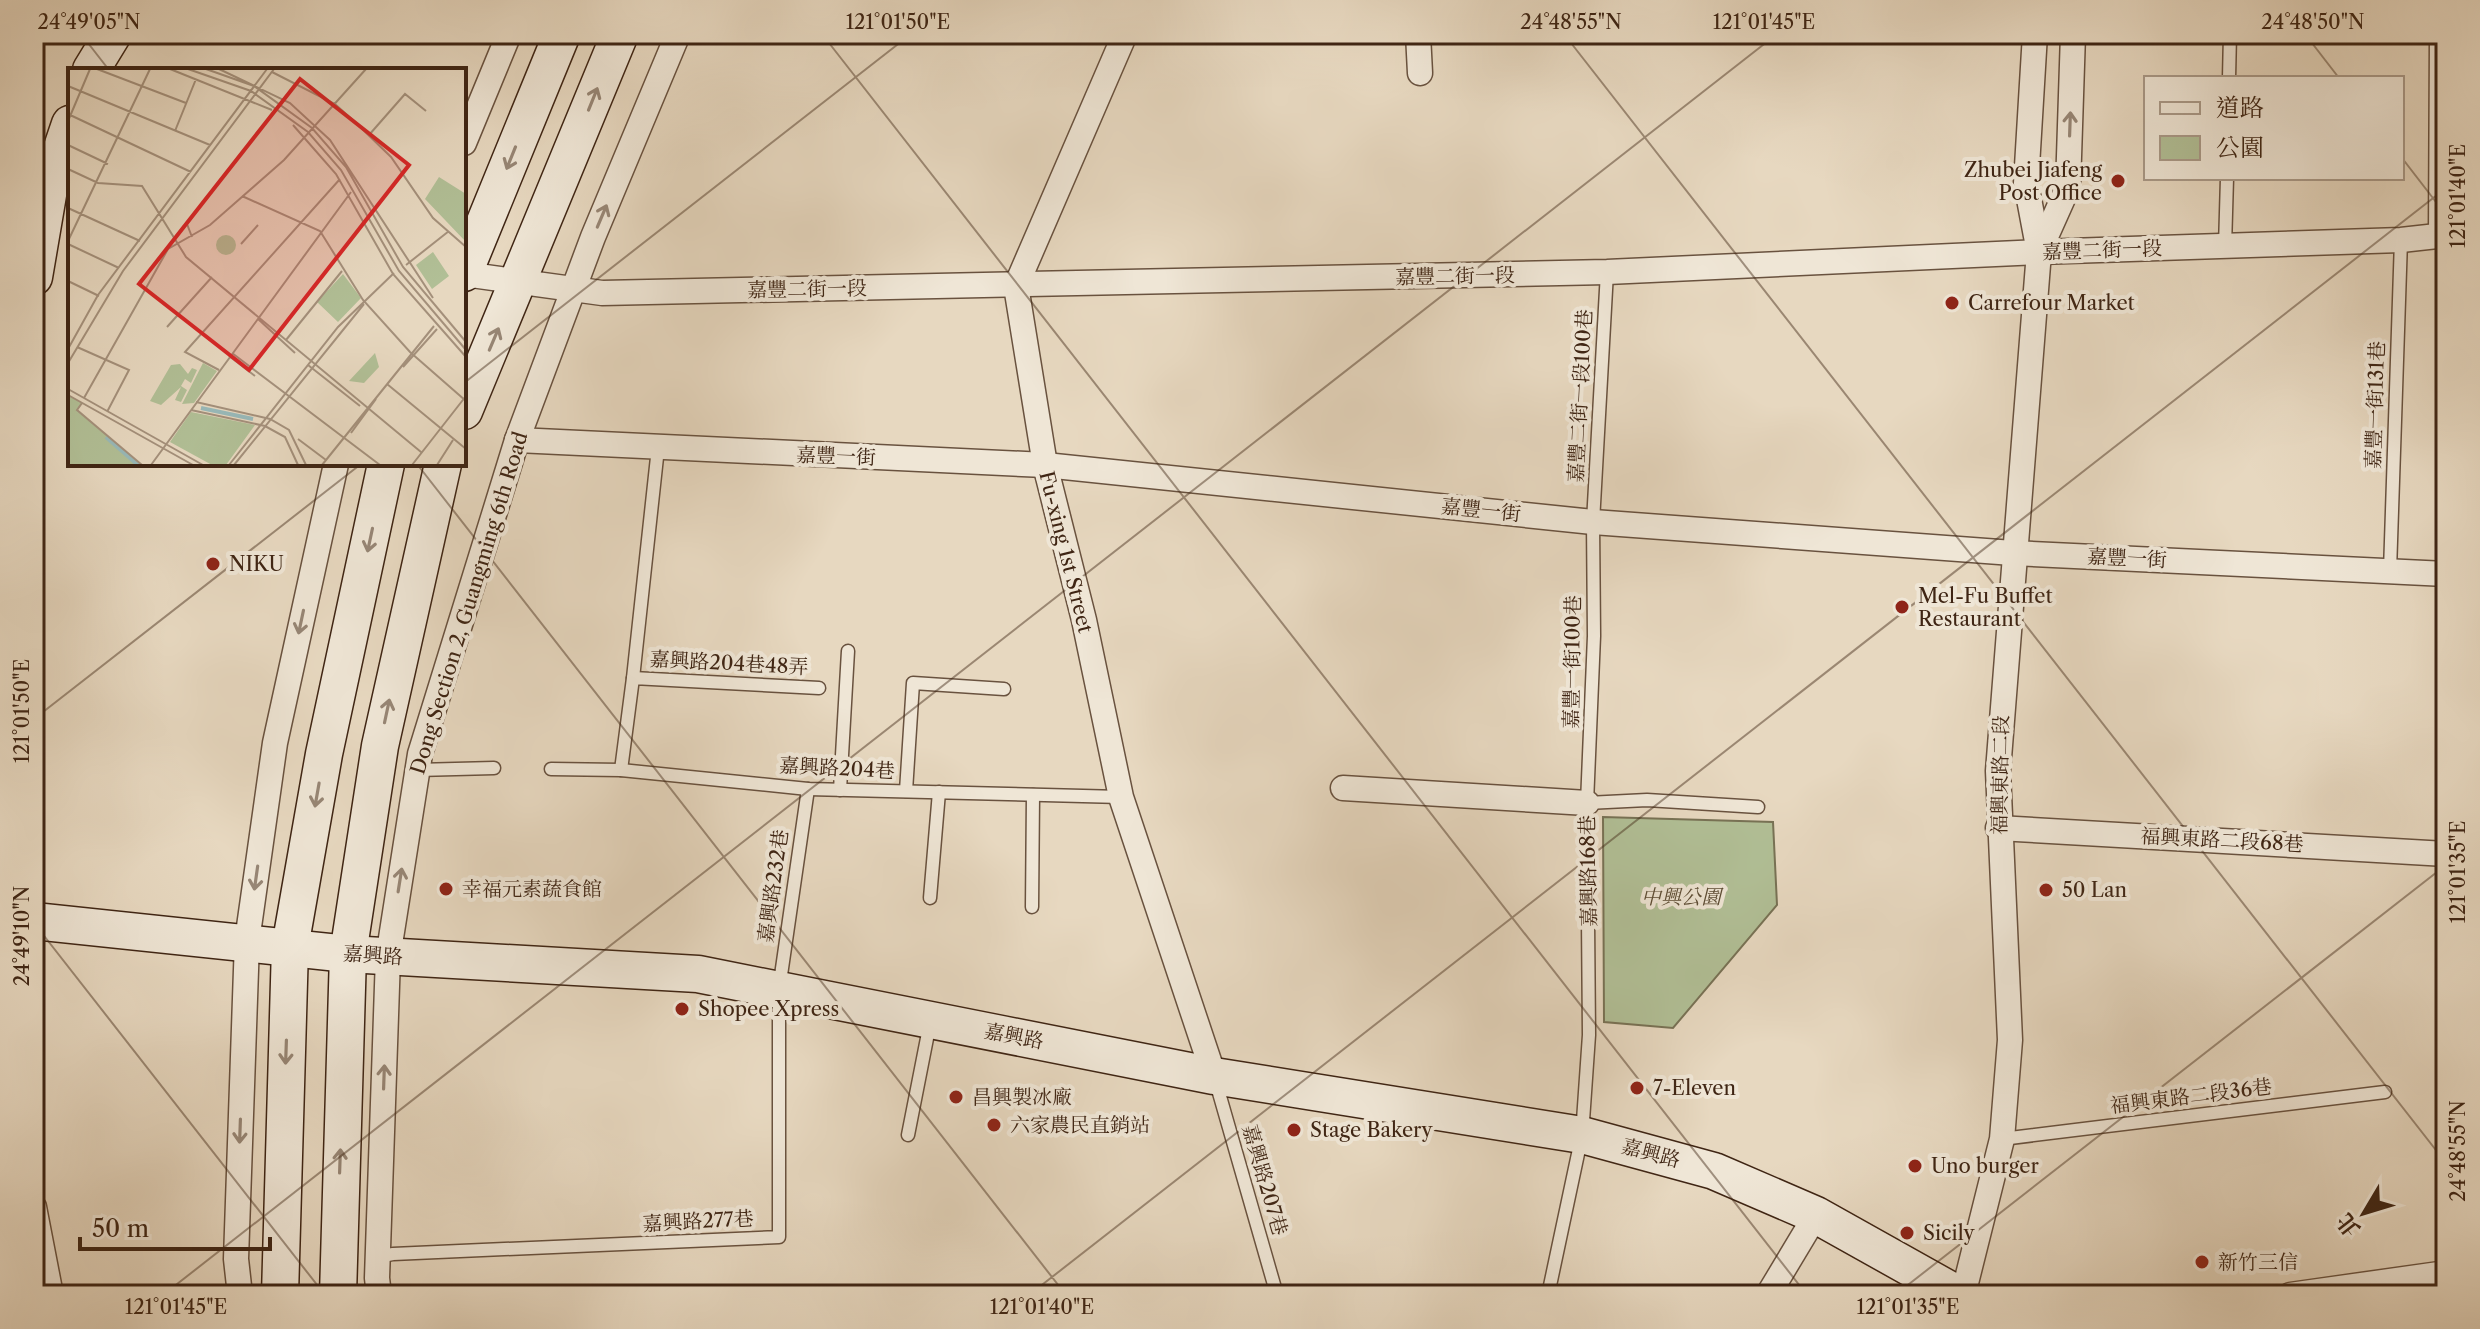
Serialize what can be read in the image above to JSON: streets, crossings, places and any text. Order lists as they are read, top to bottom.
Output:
{
  "streets": {
    "main road": ["Dong Section 2, Guangming 6th Road", "嘉興路"],
    "street": [
      "嘉豐二街一段",
      "嘉豐一街",
      "Fu-xing 1st Street",
      "福興東路二段",
      "福興東路二段68巷",
      "嘉興路168巷"
    ],
    "lane": [
      "嘉豐二街一段100巷",
      "嘉豐一街131巷",
      "嘉豐一街100巷",
      "嘉興路204巷48弄",
      "嘉興路204巷",
      "嘉興路232巷",
      "福興東路二段36巷",
      "嘉興路207巷",
      "嘉興路277巷"
    ]
  },
  "crossings": [
    ["嘉豐二街一段", "嘉豐二街一段100巷"],
    ["嘉豐二街一段", "嘉豐一街131巷"],
    ["嘉豐二街一段", "Fu-xing 1st Street"],
    ["嘉豐二街一段", "Dong Section 2, Guangming 6th Road"],
    ["嘉豐二街一段", "福興東路二段"],
    ["嘉豐二街一段100巷", "嘉豐一街"],
    ["嘉豐二街一段100巷", "嘉豐一街100巷"],
    ["嘉豐一街131巷", "嘉豐一街"],
    ["嘉豐一街", "Fu-xing 1st Street"],
    ["嘉豐一街", "Dong Section 2, Guangming 6th Road"],
    ["嘉豐一街", "嘉豐一街100巷"],
    ["嘉豐一街", "福興東路二段"],
    ["Fu-xing 1st Street", "嘉興路204巷"],
    ["Fu-xing 1st Street", "嘉興路"],
    ["Fu-xing 1st Street", "嘉興路207巷"],
    ["Dong Section 2, Guangming 6th Road", "嘉興路"],
    ["Dong Section 2, Guangming 6th Road", "嘉興路277巷"],
    ["嘉豐一街100巷", "嘉興路168巷"],
    ["嘉興路204巷48弄", "嘉興路204巷"],
    ["嘉興路204巷", "嘉興路232巷"],
    ["福興東路二段", "福興東路二段68巷"],
    ["福興東路二段", "嘉興路"],
    ["福興東路二段", "福興東路二段36巷"],
    ["嘉興路168巷", "嘉興路"],
    ["嘉興路232巷", "嘉興路"],
    ["嘉興路232巷", "嘉興路277巷"],
    ["嘉興路", "嘉興路207巷"],
    ["嘉興路", "嘉興路277巷"]
  ],
  "parks": ["中興公園"],
  "places": [
    "Zhubei Jiafeng Post Office",
    "Carrefour Market",
    "NIKU",
    "Mel-Fu Buffet Restaurant",
    "幸福元素蔬食館",
    "50 Lan",
    "Shopee Xpress",
    "7-Eleven",
    "昌興製冰廠",
    "六家農民直銷站",
    "Stage Bakery",
    "Uno burger",
    "Sicily",
    "新竹三信"
  ],
  "legend": ["道路", "公園"],
  "scale_bar": "50 m",
  "north": "bottom left",
  "coordinates": [
    "24°49'05\"N",
    "121°01'50\"E",
    "24°48'55\"N",
    "121°01'45\"E",
    "24°48'50\"N",
    "121°01'40\"E",
    "121°01'35\"E",
    "24°49'10\"N"
  ]
}
